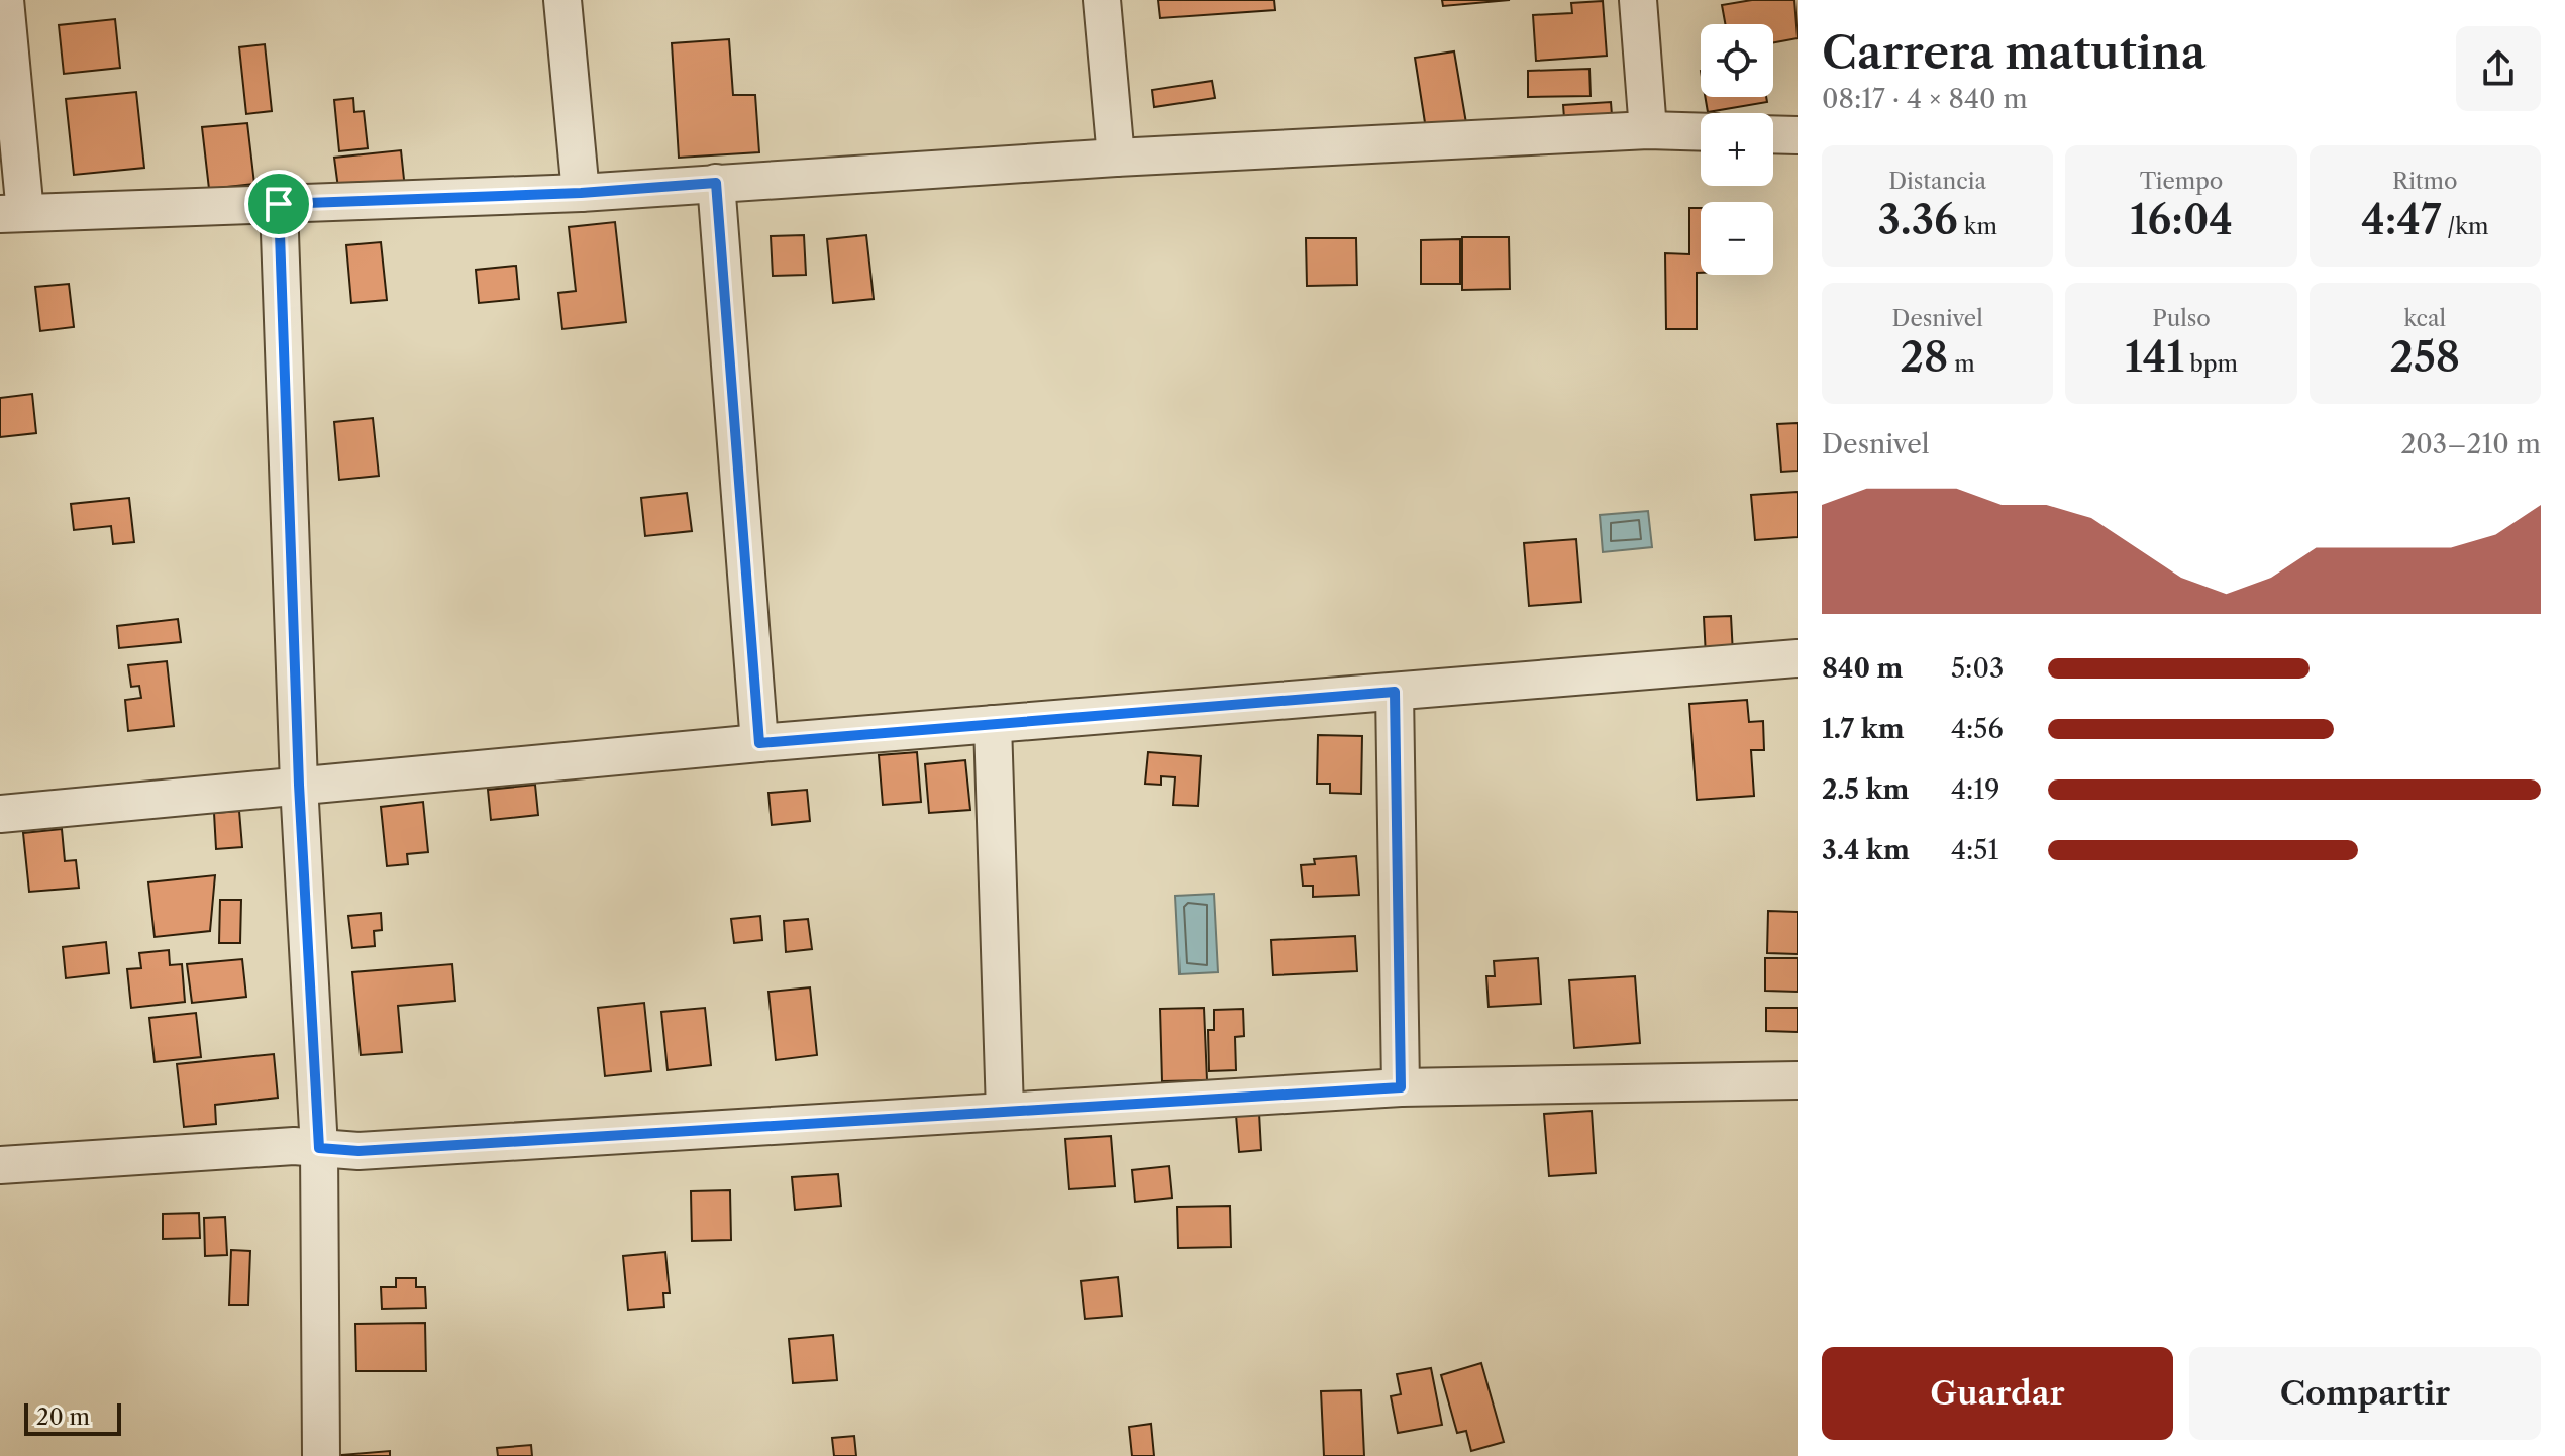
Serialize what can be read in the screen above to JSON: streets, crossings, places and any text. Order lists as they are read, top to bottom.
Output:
{
  "scale_bar": "20 m",
  "page": {
    "heading": ["Carrera matutina", "08:17 · 4 × 840 m"],
    "map_buttons": ["+", "−"],
    "stats": [
      ["Distancia", "3.36 km"],
      ["Tiempo", "16:04"],
      ["Ritmo", "4:47 /km"],
      ["Desnivel", "28 m"],
      ["Pulso", "141 bpm"],
      ["kcal", "258"]
    ],
    "chart": ["Desnivel", "203–210 m"],
    "list": [
      {
        "name": "840 m",
        "note": "5:03"
      },
      {
        "name": "1.7 km",
        "note": "4:56"
      },
      {
        "name": "2.5 km",
        "note": "4:19"
      },
      {
        "name": "3.4 km",
        "note": "4:51"
      }
    ],
    "buttons": ["Guardar", "Compartir"],
    "scale": "20 m"
  }
}
